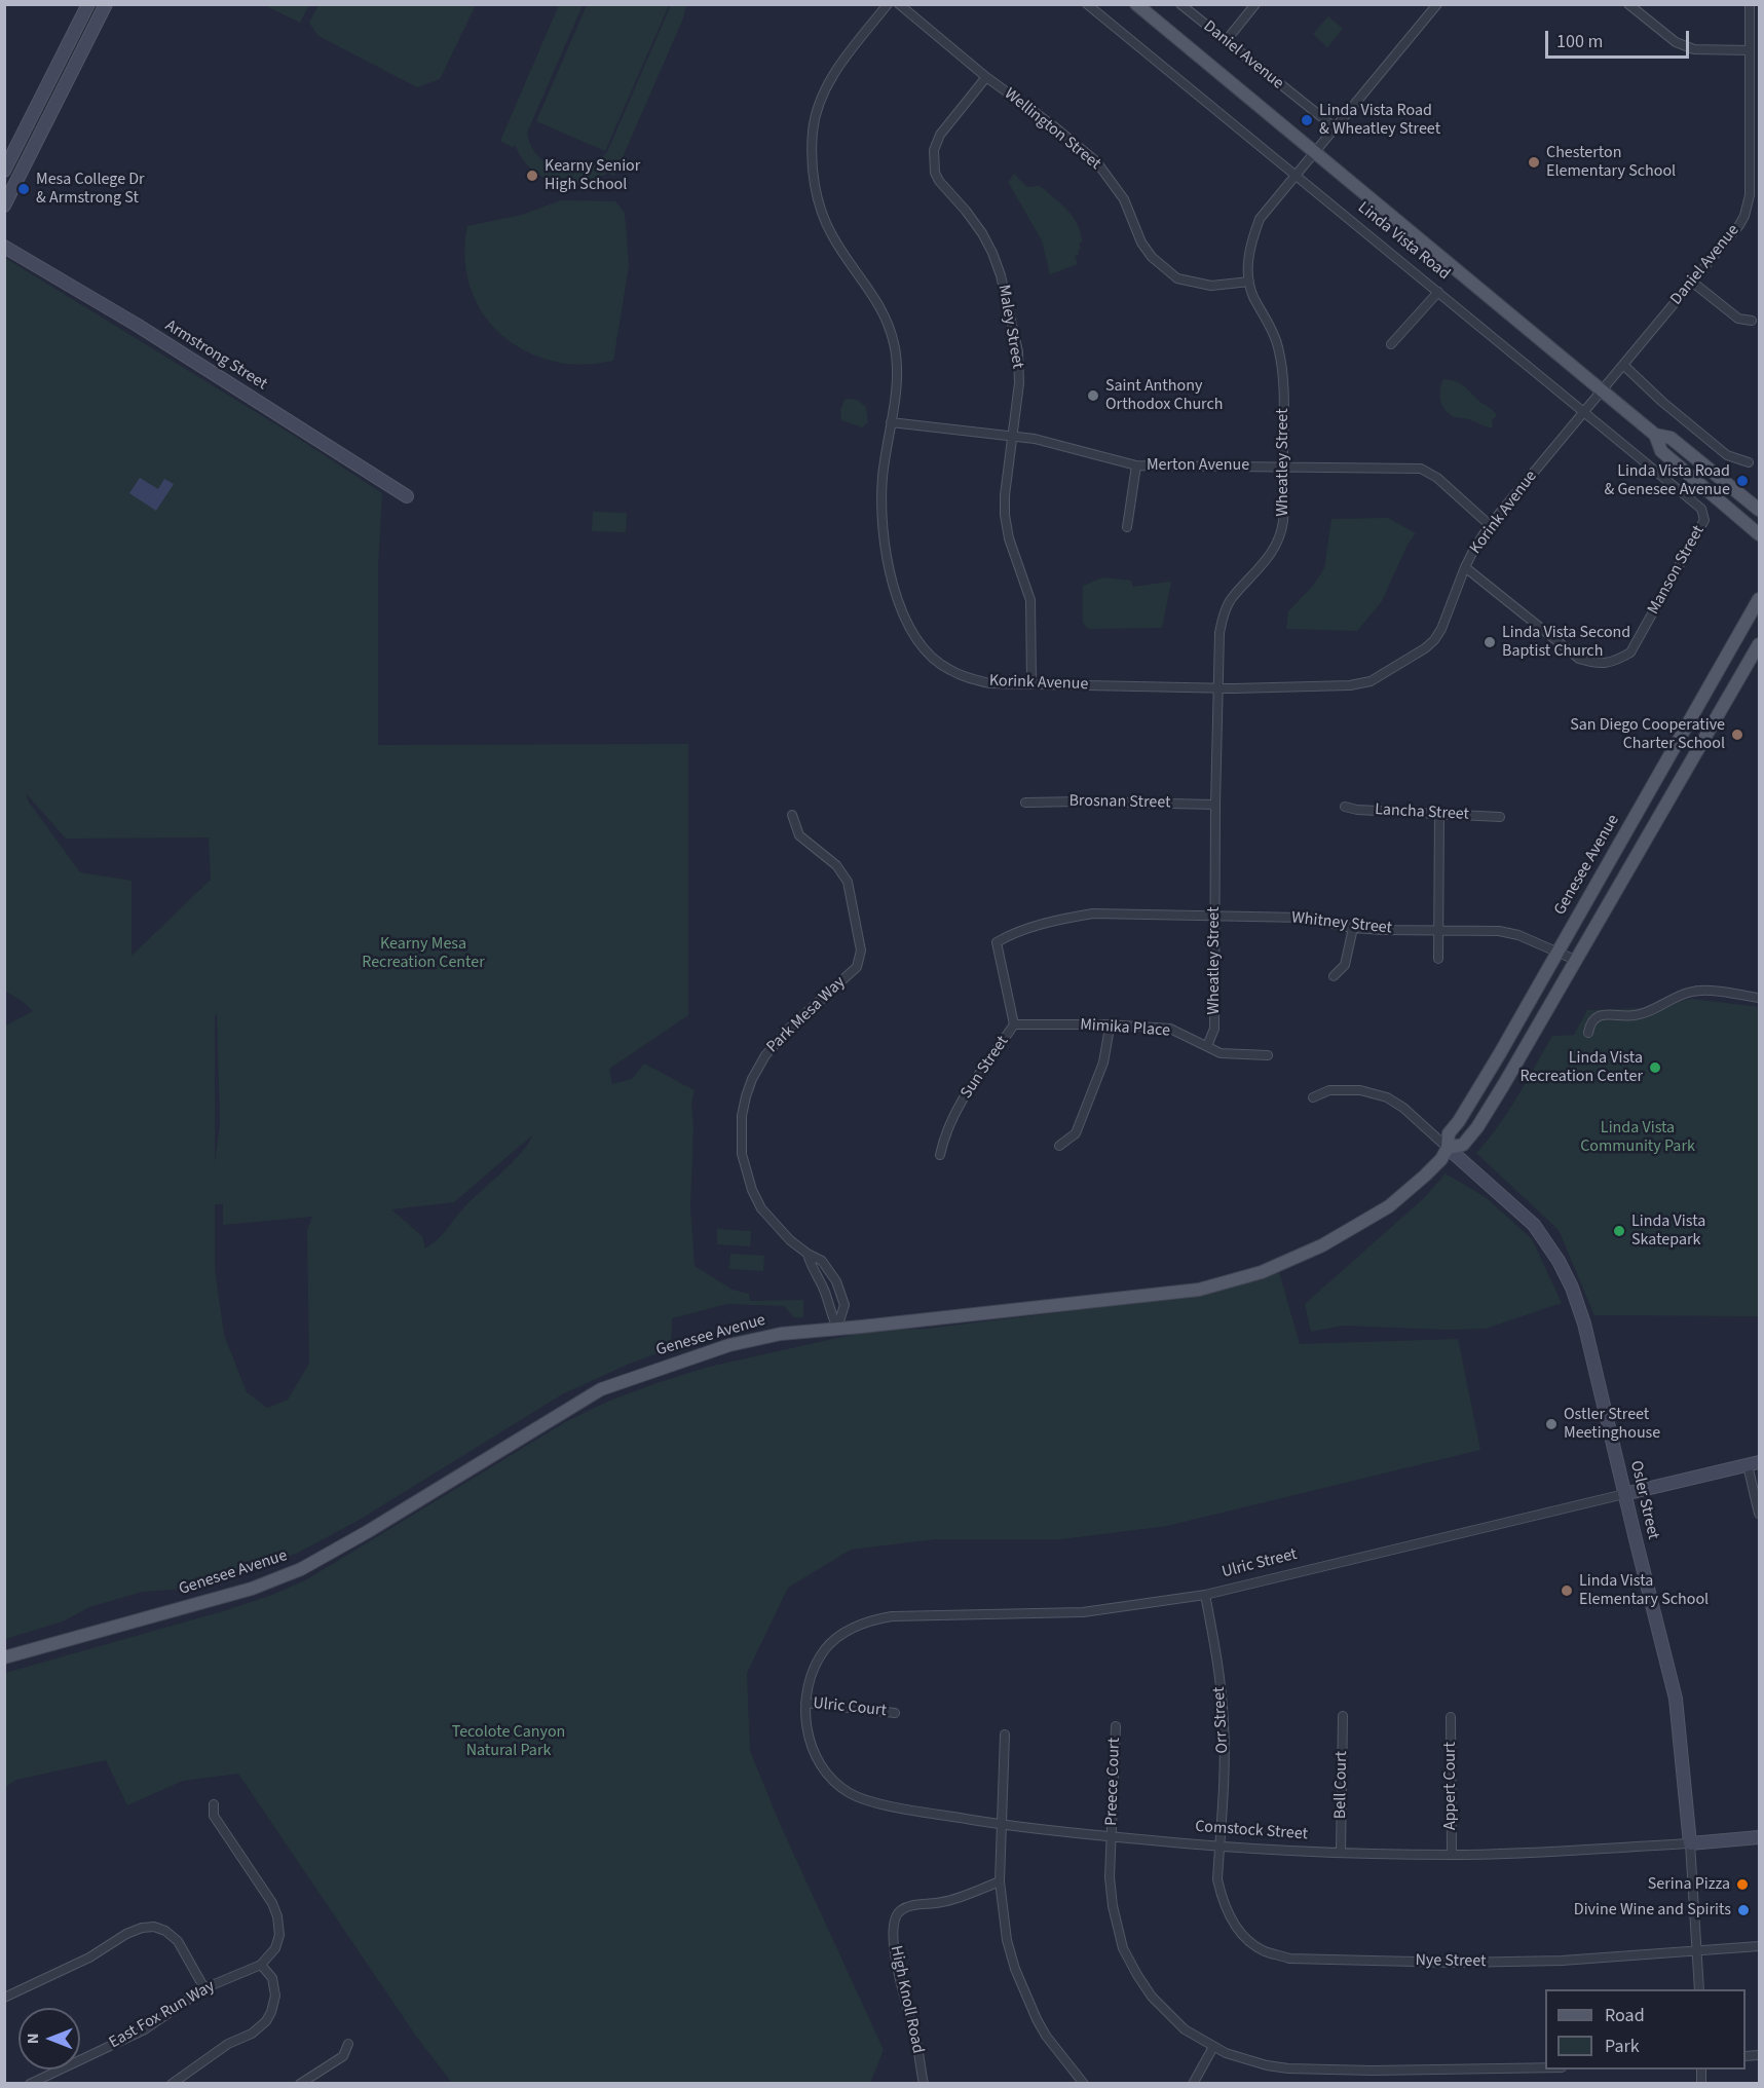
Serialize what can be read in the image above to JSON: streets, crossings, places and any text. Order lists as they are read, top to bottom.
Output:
{
  "streets": {
    "main road": ["Linda Vista Road", "Genesee Avenue"],
    "street": [
      "Daniel Avenue",
      "Wellington Street",
      "Maley Street",
      "Armstrong Street",
      "Wheatley Street",
      "Merton Avenue",
      "Korink Avenue",
      "Manson Street",
      "Brosnan Street",
      "Lancha Street",
      "Whitney Street",
      "Park Mesa Way",
      "Mimika Place",
      "Sun Street",
      "Osler Street",
      "Ulric Street",
      "Ulric Court",
      "Orr Street",
      "Preece Court",
      "Bell Court",
      "Appert Court",
      "Comstock Street",
      "Nye Street",
      "High Knoll Road",
      "East Fox Run Way"
    ]
  },
  "crossings": [
    ["Daniel Avenue", "Linda Vista Road"],
    ["Daniel Avenue", "Wheatley Street"],
    ["Daniel Avenue", "Korink Avenue"],
    ["Wellington Street", "Maley Street"],
    ["Wellington Street", "Wheatley Street"],
    ["Linda Vista Road", "Wheatley Street"],
    ["Linda Vista Road", "Korink Avenue"],
    ["Linda Vista Road", "Manson Street"],
    ["Maley Street", "Merton Avenue"],
    ["Maley Street", "Korink Avenue"],
    ["Wheatley Street", "Merton Avenue"],
    ["Wheatley Street", "Korink Avenue"],
    ["Wheatley Street", "Brosnan Street"],
    ["Wheatley Street", "Whitney Street"],
    ["Wheatley Street", "Mimika Place"],
    ["Merton Avenue", "Korink Avenue"],
    ["Korink Avenue", "Manson Street"],
    ["Genesee Avenue", "Whitney Street"],
    ["Genesee Avenue", "Park Mesa Way"],
    ["Genesee Avenue", "Osler Street"],
    ["Whitney Street", "Sun Street"],
    ["Mimika Place", "Sun Street"],
    ["Osler Street", "Ulric Street"],
    ["Osler Street", "Comstock Street"],
    ["Osler Street", "Nye Street"],
    ["Ulric Street", "Ulric Court"],
    ["Ulric Street", "Orr Street"],
    ["Ulric Street", "Comstock Street"],
    ["Ulric Court", "Comstock Street"],
    ["Orr Street", "Comstock Street"],
    ["Orr Street", "Nye Street"],
    ["Preece Court", "Comstock Street"],
    ["Bell Court", "Comstock Street"],
    ["Appert Court", "Comstock Street"],
    ["Comstock Street", "Nye Street"]
  ],
  "parks": ["Kearny Mesa Recreation Center", "Linda Vista Community Park", "Tecolote Canyon Natural Park"],
  "places": [
    "Linda Vista Road & Wheatley Street",
    "Chesterton Elementary School",
    "Kearny Senior High School",
    "Mesa College Dr & Armstrong St",
    "Saint Anthony Orthodox Church",
    "Linda Vista Road & Genesee Avenue",
    "Linda Vista Second Baptist Church",
    "San Diego Cooperative Charter School",
    "Linda Vista Recreation Center",
    "Linda Vista Skatepark",
    "Ostler Street Meetinghouse",
    "Linda Vista Elementary School",
    "Serina Pizza",
    "Divine Wine and Spirits"
  ],
  "legend": ["Road", "Park"],
  "scale_bar": "100 m",
  "north": "left"
}
